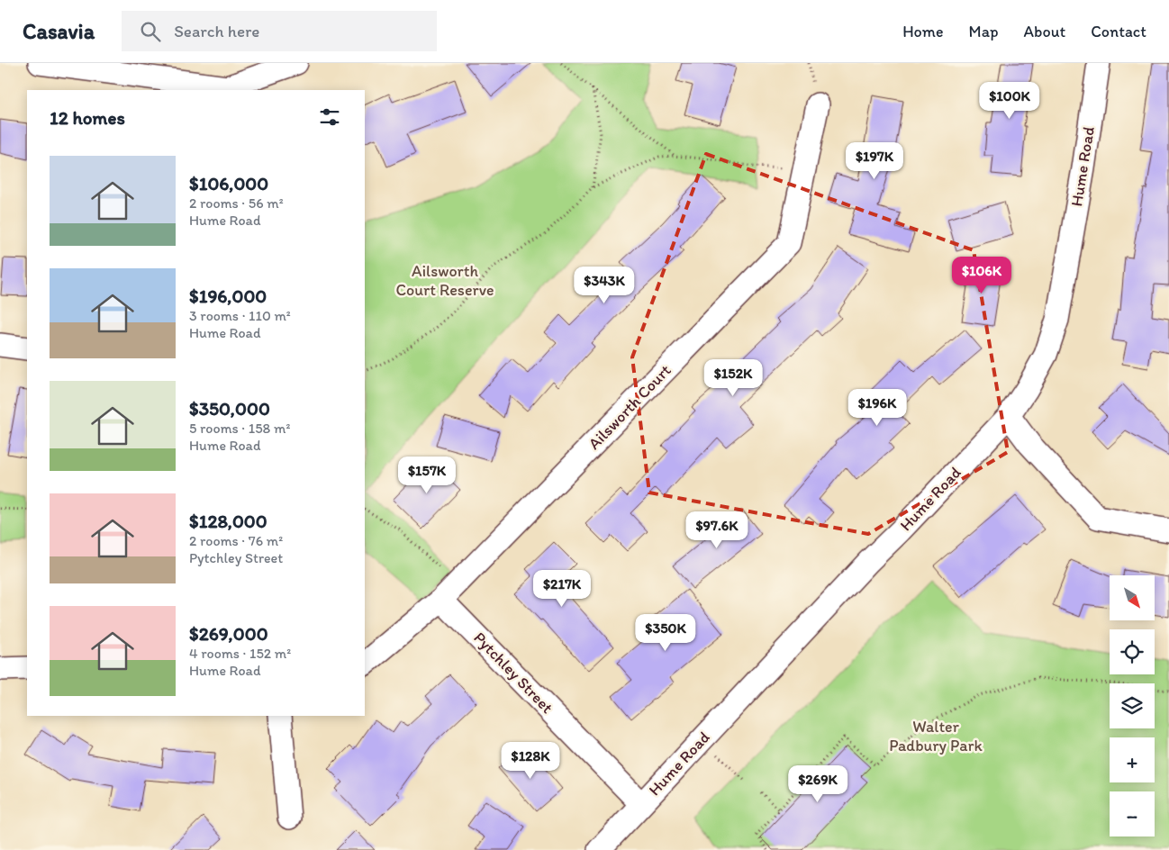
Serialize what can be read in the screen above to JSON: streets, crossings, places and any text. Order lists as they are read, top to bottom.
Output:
{
  "streets": {
    "street": ["Hume Road", "Ailsworth Court", "Pytchley Street"]
  },
  "crossings": [
    ["Hume Road", "Pytchley Street"],
    ["Ailsworth Court", "Pytchley Street"]
  ],
  "parks": ["Ailsworth Court Reserve", "Walter Padbury Park"],
  "north": "bottom right",
  "page": {
    "header": "Casavia",
    "search": "Search here",
    "nav": [
      "Home",
      "Map",
      "About",
      "Contact"
    ],
    "price": [
      "$100K",
      "$197K",
      "$106K",
      "$343K",
      "$152K",
      "$196K",
      "$157K",
      "$97.6K",
      "$217K",
      "$350K",
      "$128K",
      "$269K"
    ],
    "heading": "12 homes",
    "list": [
      {
        "name": "$106,000",
        "note": "2 rooms · 56 m² · Hume Road"
      },
      {
        "name": "$196,000",
        "note": "3 rooms · 110 m² · Hume Road"
      },
      {
        "name": "$350,000",
        "note": "5 rooms · 158 m² · Hume Road"
      },
      {
        "name": "$128,000",
        "note": "2 rooms · 76 m² · Pytchley Street"
      },
      {
        "name": "$269,000",
        "note": "4 rooms · 152 m² · Hume Road"
      }
    ],
    "map_buttons": ["+", "−"]
  }
}
